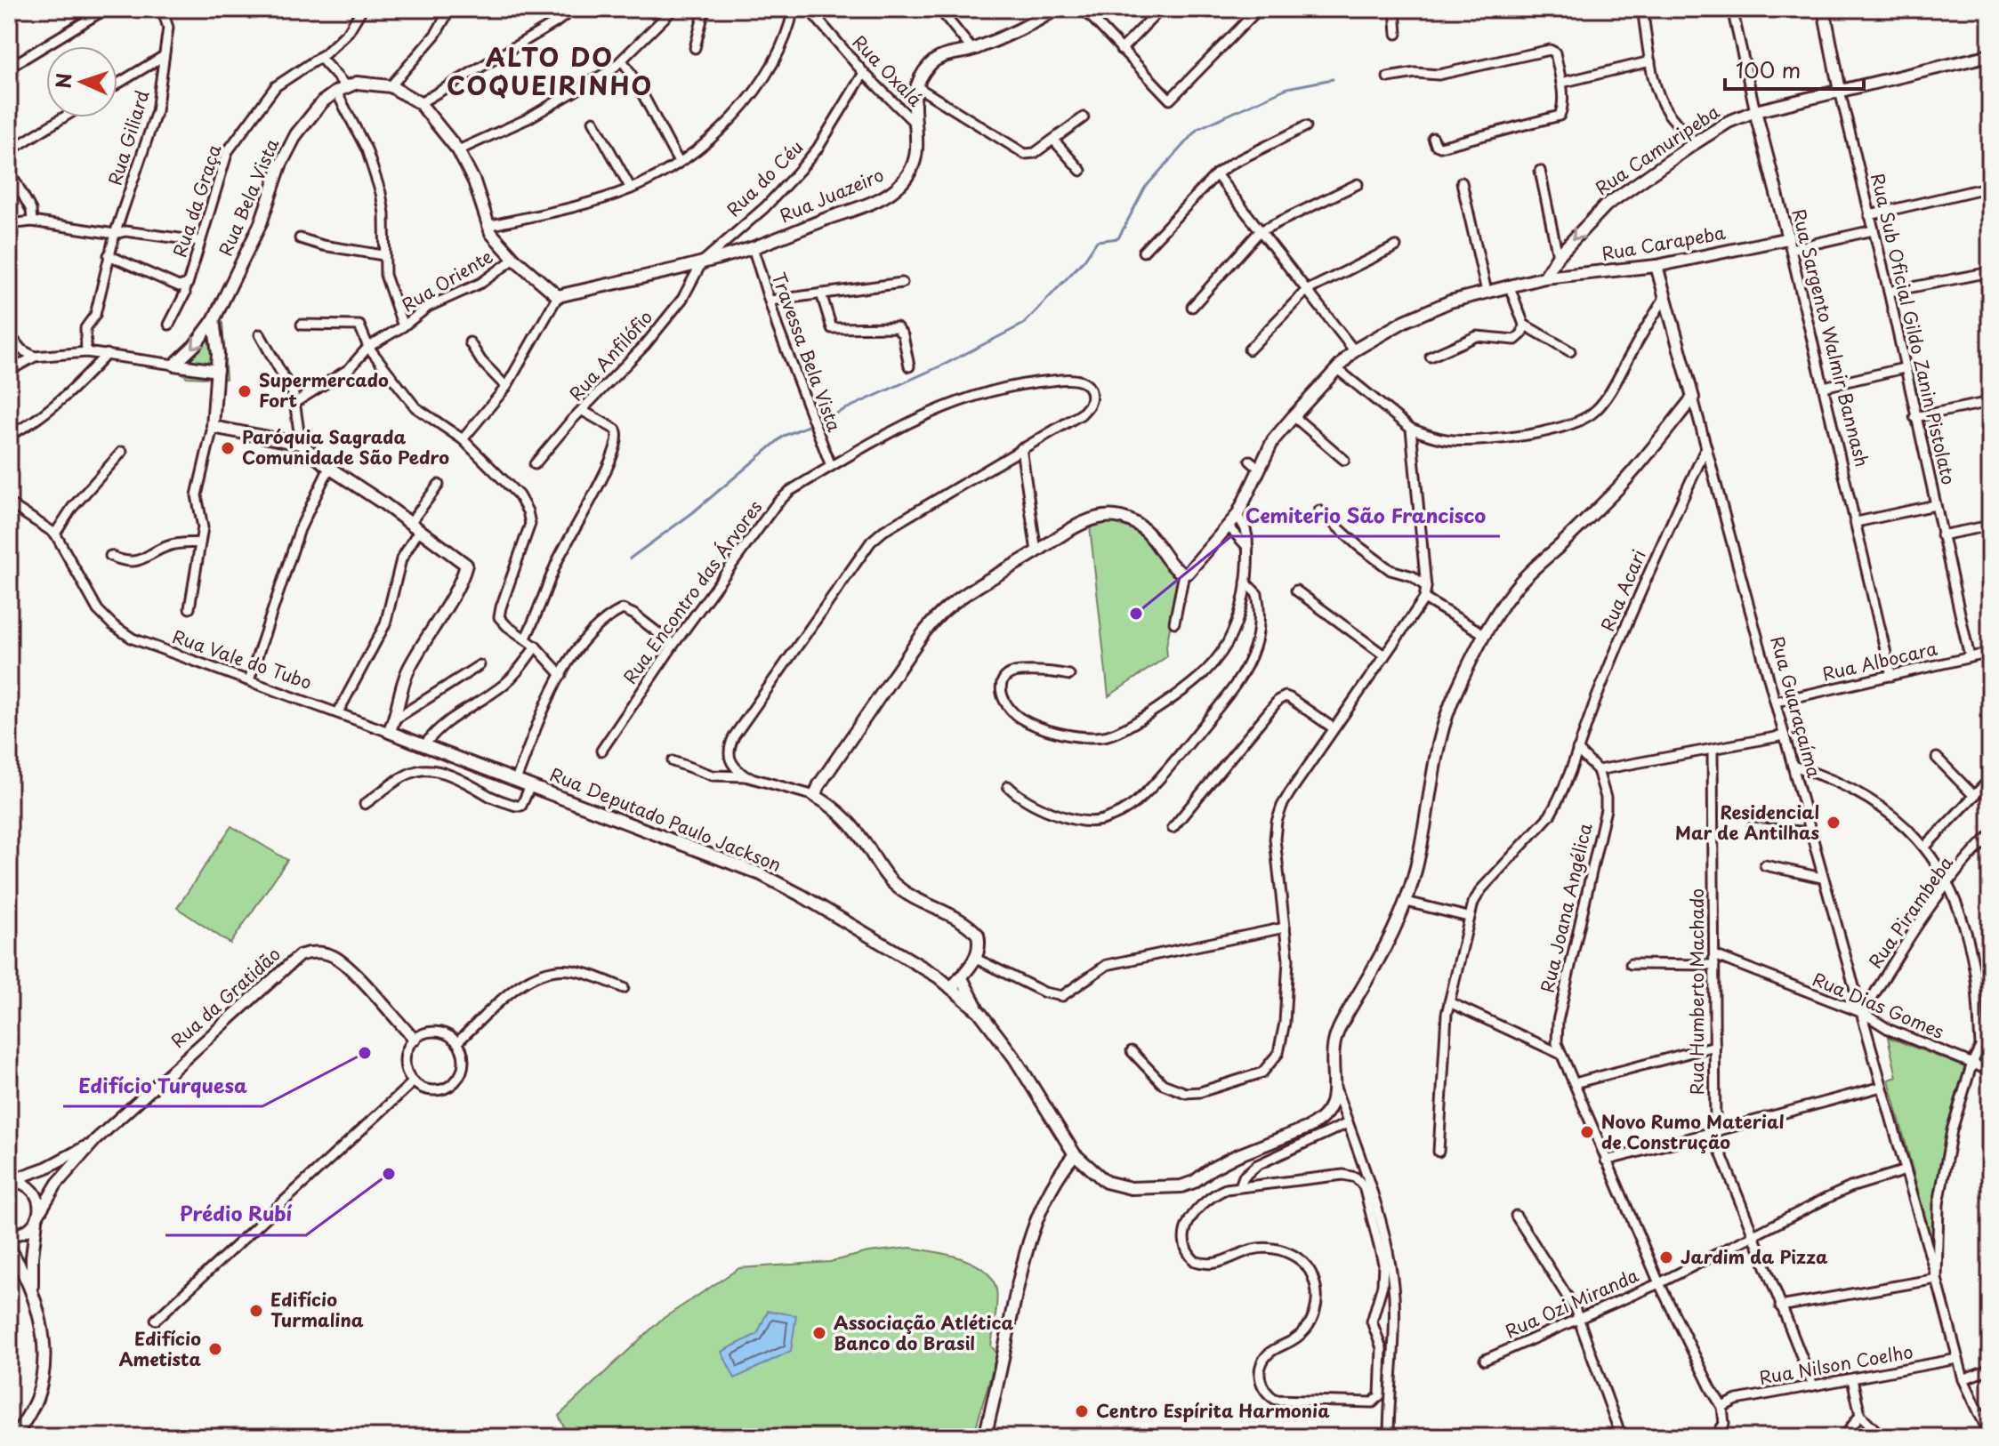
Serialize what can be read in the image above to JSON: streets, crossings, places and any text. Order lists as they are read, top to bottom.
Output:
{
  "streets": {
    "main road": [
      "Rua Camuripeba",
      "Rua Juazeiro",
      "Rua Bela Vista",
      "Rua Carapeba",
      "Rua Sub Oficial Gildo Zanin Pistolato",
      "Rua Sargento Walmir Bannash",
      "Rua Vale do Tubo",
      "Rua Guaraçaíma",
      "Rua Deputado Paulo Jackson",
      "Rua da Gratidão"
    ],
    "street": [
      "Rua Oxalá",
      "Rua Giliard",
      "Rua do Céu",
      "Rua da Graça",
      "Rua Oriente",
      "Travessa Bela Vista",
      "Rua Anfilófio",
      "Rua Acari",
      "Rua Encontro das Árvores",
      "Rua Albocara",
      "Rua Joana Angélica",
      "Rua Pirambeba",
      "Rua Humberto Machado",
      "Rua Dias Gomes",
      "Rua Ozi Miranda",
      "Rua Nilson Coelho"
    ]
  },
  "crossings": [
    ["Rua Oxalá", "Rua do Céu"],
    ["Rua Oxalá", "Rua Juazeiro"],
    ["Rua Camuripeba", "Rua Carapeba"],
    ["Rua Camuripeba", "Rua Sub Oficial Gildo Zanin Pistolato"],
    ["Rua Camuripeba", "Rua Sargento Walmir Bannash"],
    ["Rua do Céu", "Rua Juazeiro"],
    ["Rua do Céu", "Rua Anfilófio"],
    ["Rua Juazeiro", "Travessa Bela Vista"],
    ["Rua Juazeiro", "Rua Anfilófio"],
    ["Rua Carapeba", "Rua Sub Oficial Gildo Zanin Pistolato"],
    ["Rua Carapeba", "Rua Sargento Walmir Bannash"],
    ["Rua Carapeba", "Rua Guaraçaíma"],
    ["Rua Sub Oficial Gildo Zanin Pistolato", "Rua Albocara"],
    ["Rua Sargento Walmir Bannash", "Rua Albocara"],
    ["Travessa Bela Vista", "Rua Encontro das Árvores"],
    ["Rua Acari", "Rua Guaraçaíma"],
    ["Rua Vale do Tubo", "Rua Deputado Paulo Jackson"],
    ["Rua Albocara", "Rua Guaraçaíma"],
    ["Rua Guaraçaíma", "Rua Pirambeba"],
    ["Rua Guaraçaíma", "Rua Dias Gomes"],
    ["Rua Guaraçaíma", "Rua Ozi Miranda"],
    ["Rua Pirambeba", "Rua Dias Gomes"],
    ["Rua Humberto Machado", "Rua Dias Gomes"],
    ["Rua Humberto Machado", "Rua Ozi Miranda"],
    ["Rua Humberto Machado", "Rua Nilson Coelho"]
  ],
  "districts": ["ALTO DO COQUEIRINHO"],
  "places": [
    "Supermercado Fort",
    "Paróquia Sagrada Comunidade São Pedro",
    "Cemiterio São Francisco",
    "Residencial Mar de Antilhas",
    "Edifício Turquesa",
    "Novo Rumo Material de Construção",
    "Prédio Rubí",
    "Jardim da Pizza",
    "Edifício Turmalina",
    "Associação Atlética Banco do Brasil",
    "Edifício Ametista",
    "Centro Espírita Harmonia"
  ],
  "scale_bar": "100 m",
  "north": "left"
}
